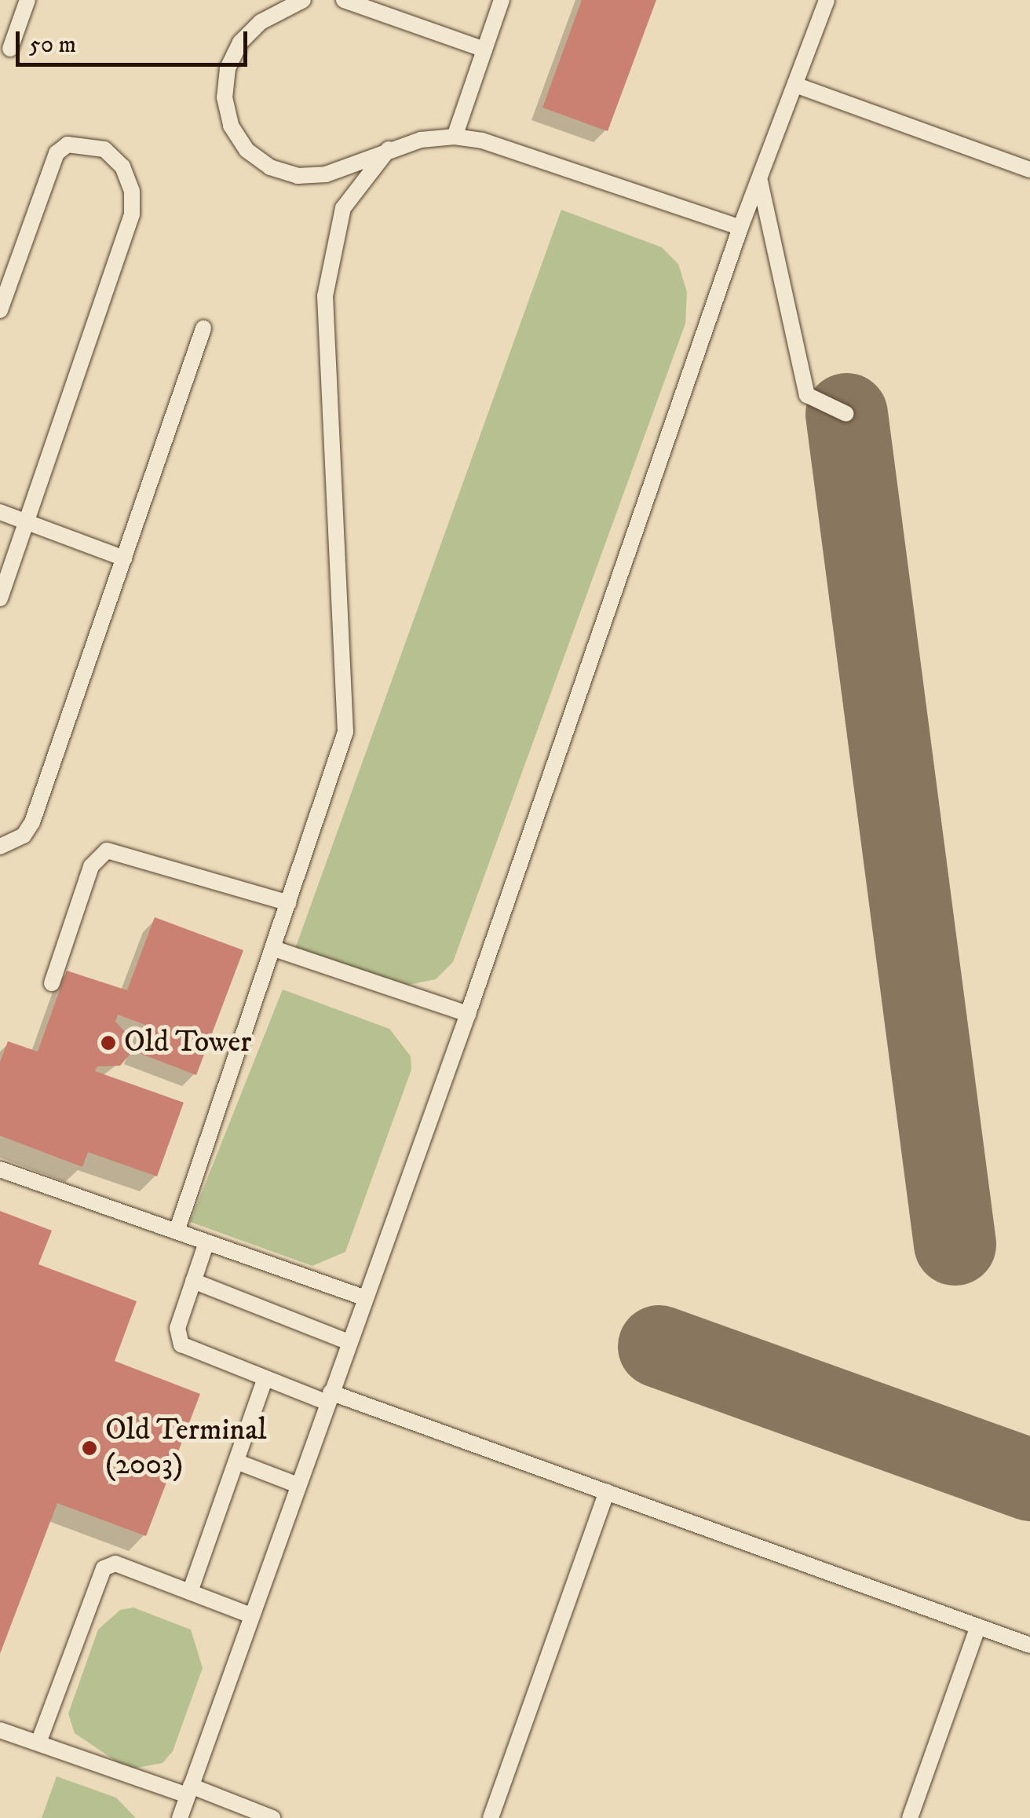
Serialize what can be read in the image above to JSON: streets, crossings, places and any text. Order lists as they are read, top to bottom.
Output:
{
  "places": ["Old Tower", "Old Terminal (2003)"],
  "scale_bar": "50 m"
}
